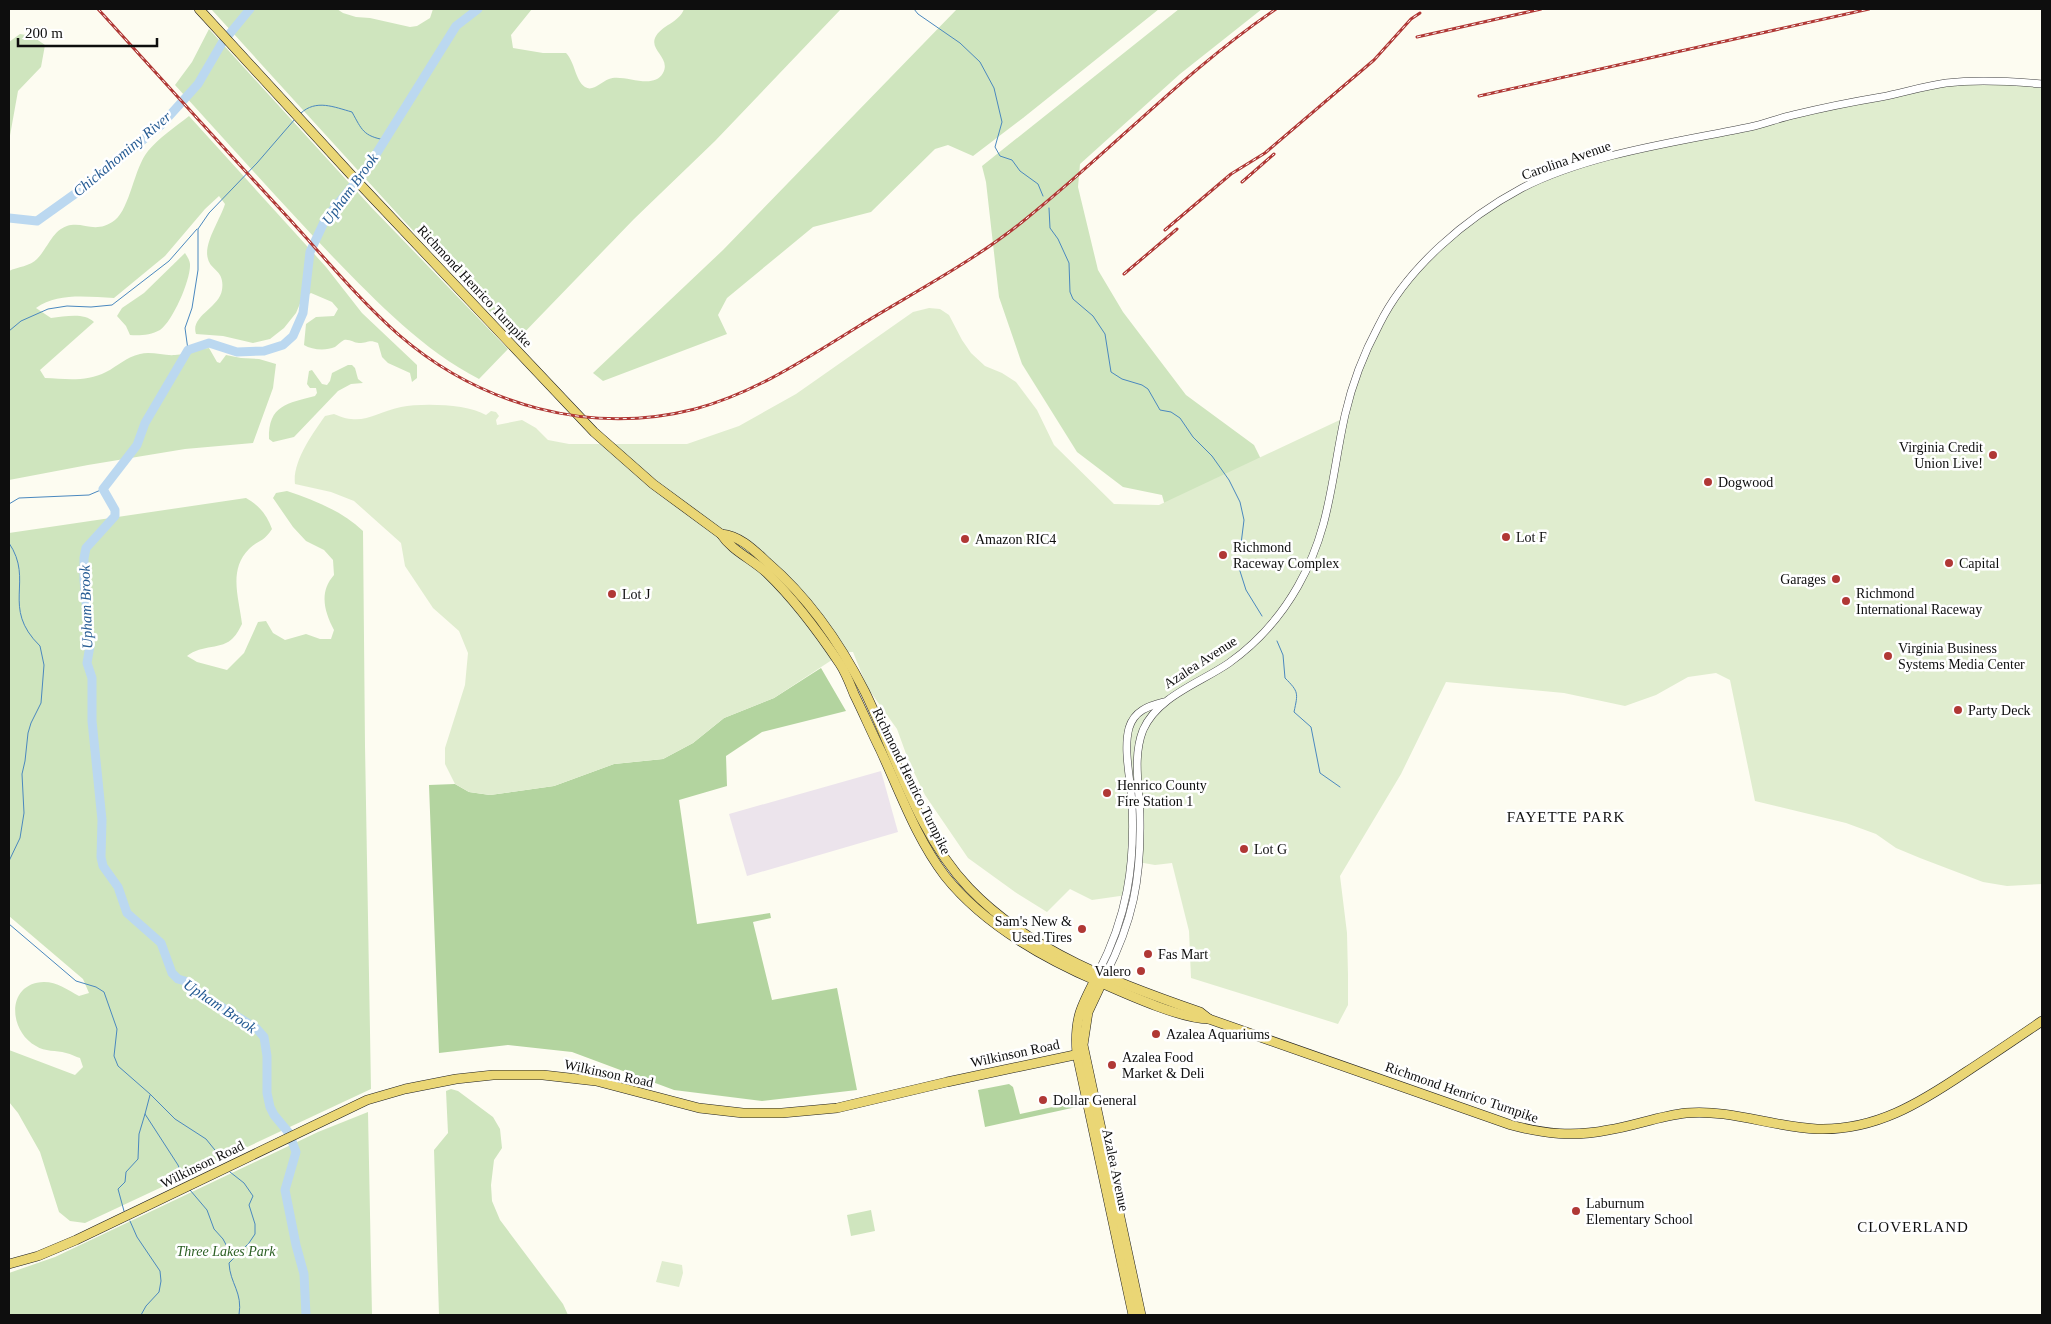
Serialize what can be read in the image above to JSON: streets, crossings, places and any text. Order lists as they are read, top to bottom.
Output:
{
  "streets": {
    "main road": ["Richmond Henrico Turnpike", "Azalea Avenue", "Wilkinson Road"],
    "street": ["Carolina Avenue"]
  },
  "crossings": [
    ["Carolina Avenue", "Azalea Avenue"],
    ["Richmond Henrico Turnpike", "Azalea Avenue"],
    ["Azalea Avenue", "Wilkinson Road"]
  ],
  "districts": ["FAYETTE PARK", "CLOVERLAND"],
  "water": ["Chickahominy River", "Upham Brook"],
  "parks": ["Three Lakes Park"],
  "places": [
    "Virginia Credit Union Live!",
    "Dogwood",
    "Lot F",
    "Amazon RIC4",
    "Richmond Raceway Complex",
    "Capital",
    "Garages",
    "Lot J",
    "Richmond International Raceway",
    "Virginia Business Systems Media Center",
    "Party Deck",
    "Henrico County Fire Station 1",
    "Lot G",
    "Sam's New & Used Tires",
    "Fas Mart",
    "Valero",
    "Azalea Aquariums",
    "Azalea Food Market & Deli",
    "Dollar General",
    "Laburnum Elementary School"
  ],
  "scale_bar": "200 m"
}
